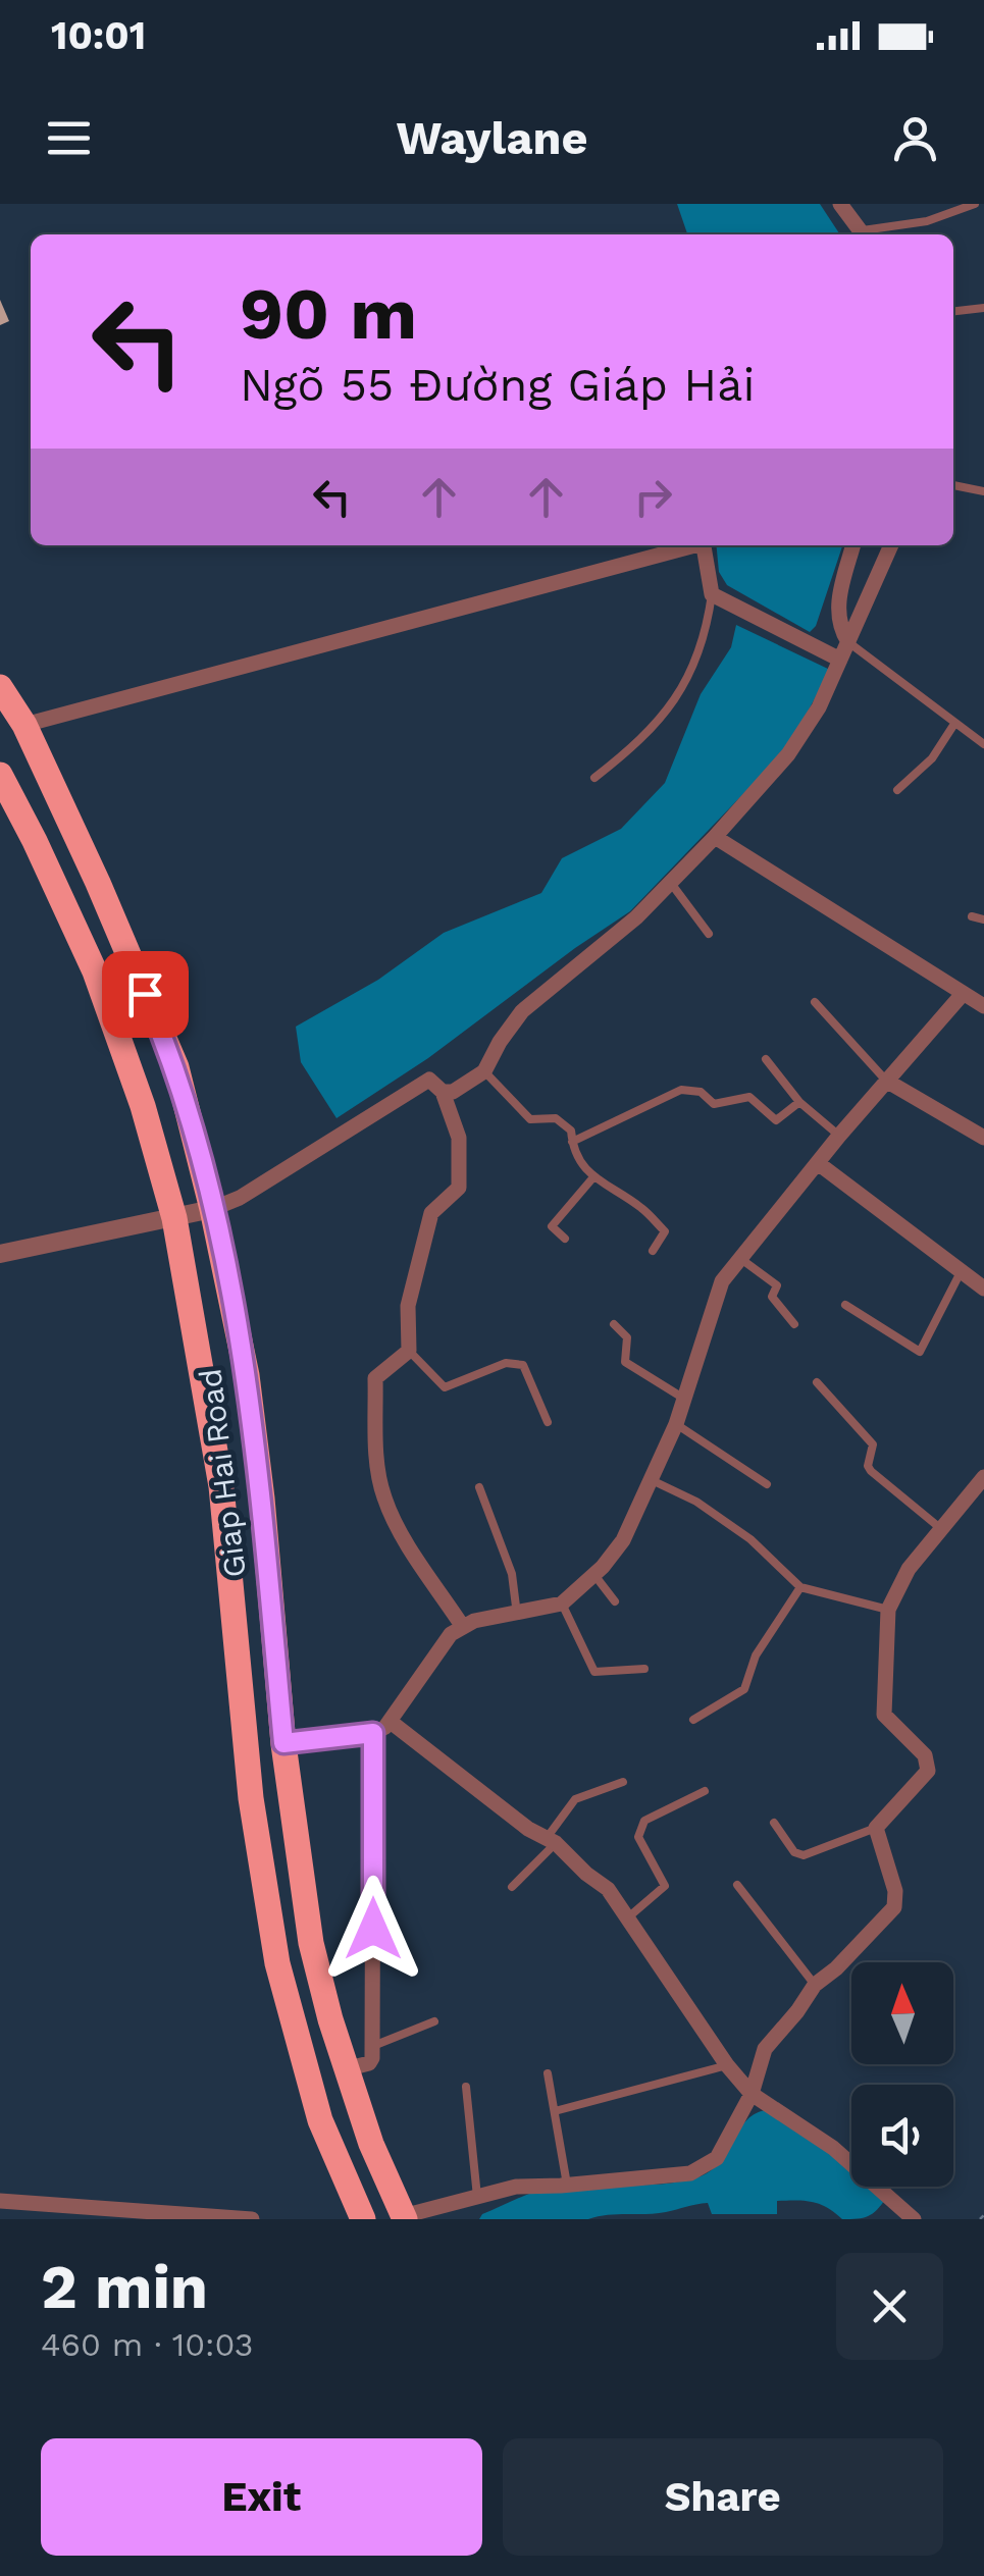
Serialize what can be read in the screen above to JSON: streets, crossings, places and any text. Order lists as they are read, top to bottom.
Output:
{
  "streets": {
    "highway": ["Giap Hai Road"]
  },
  "north": "top",
  "page": {
    "status": "10:01",
    "header": "Waylane",
    "turn": ["90 m", "Ngõ 55 Đường Giáp Hải"],
    "heading": ["2 min", "460 m · 10:03"],
    "buttons": ["Exit", "Share"]
  }
}
